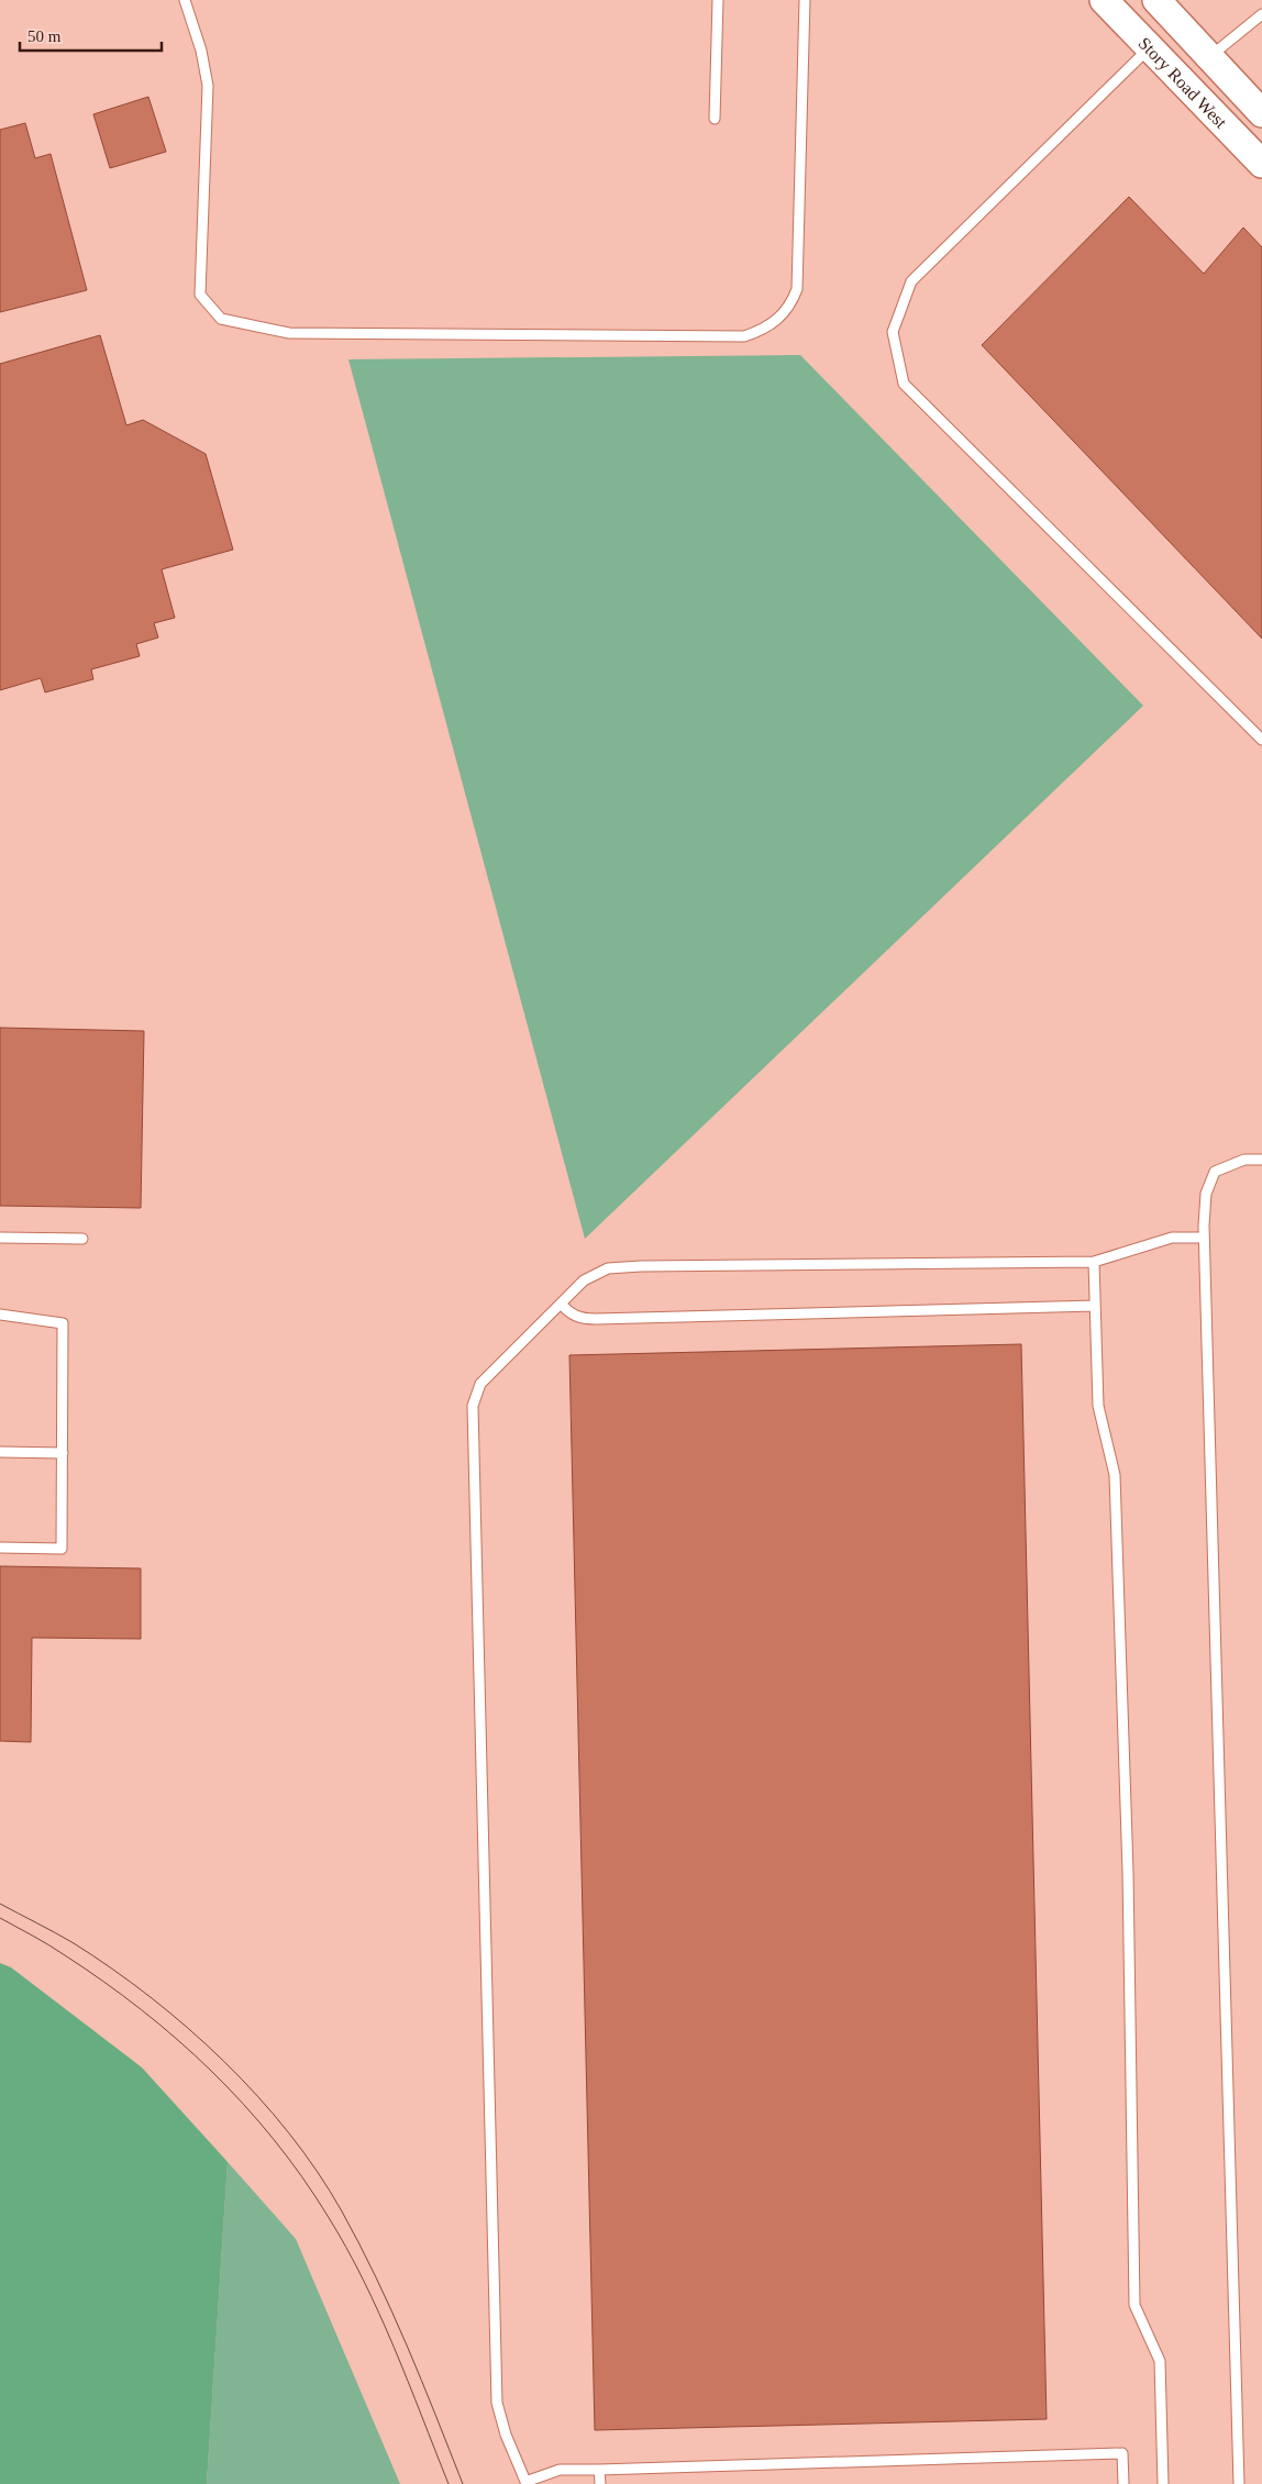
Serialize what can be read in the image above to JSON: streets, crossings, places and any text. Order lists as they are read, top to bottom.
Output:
{
  "streets": {
    "street": ["Story Road West"]
  },
  "scale_bar": "50 m"
}
